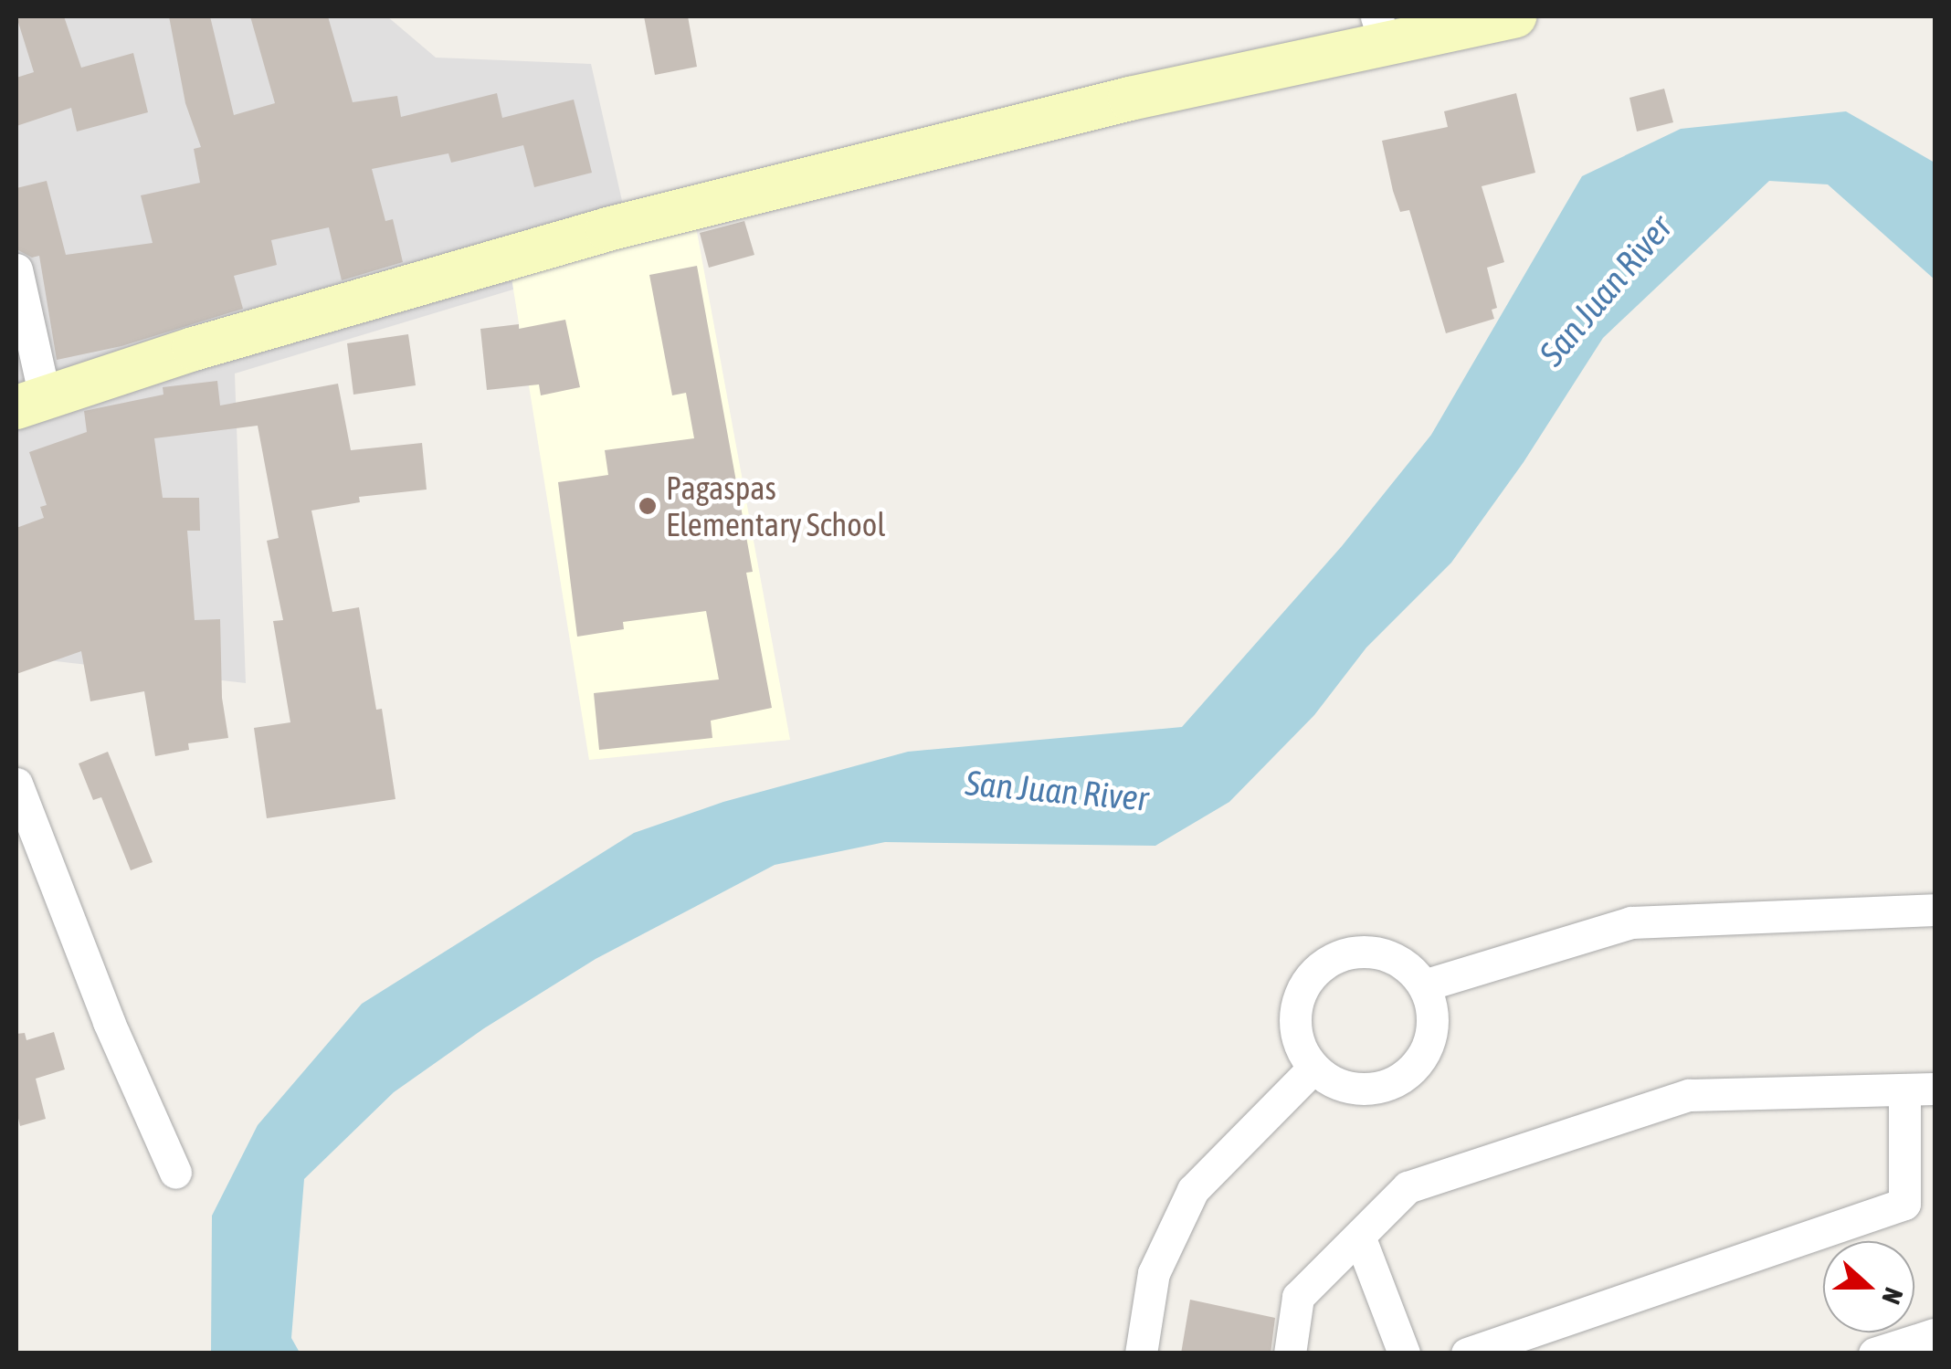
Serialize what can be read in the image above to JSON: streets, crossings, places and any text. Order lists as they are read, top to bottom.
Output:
{
  "water": ["San Juan River"],
  "places": ["Pagaspas Elementary School"],
  "north": "right"
}
